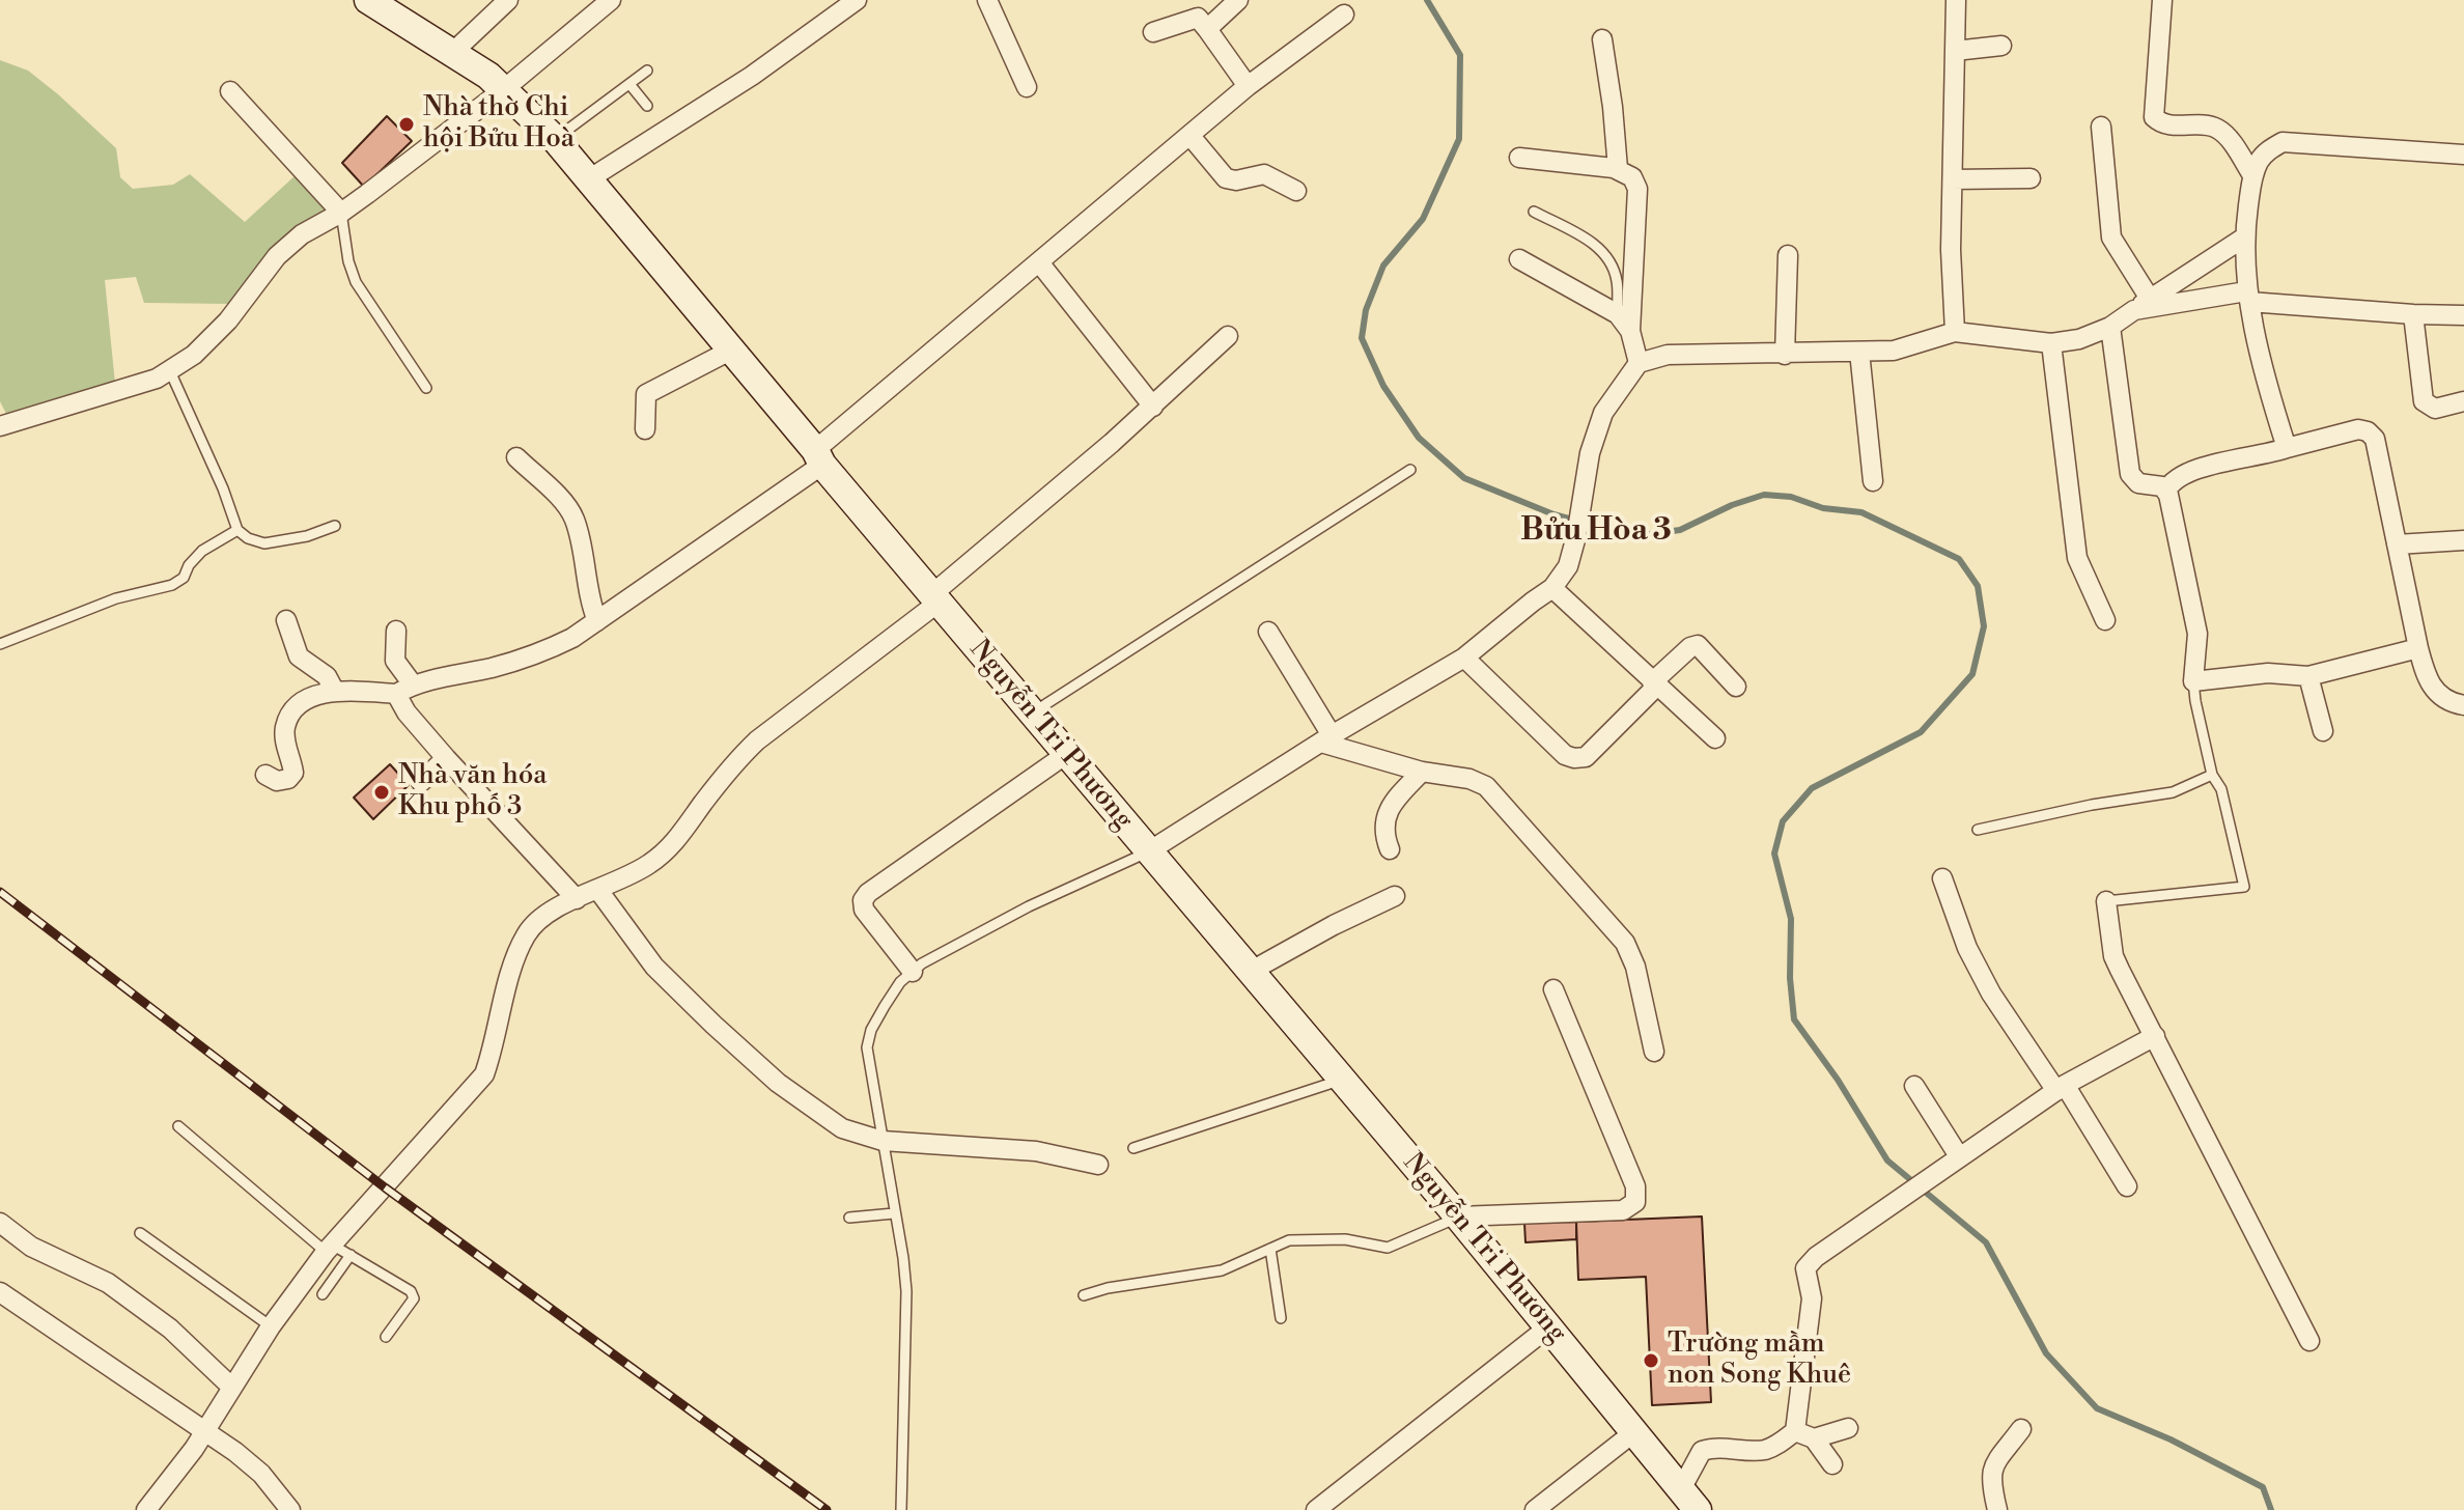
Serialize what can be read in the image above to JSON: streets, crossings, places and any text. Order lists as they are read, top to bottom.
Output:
{
  "streets": {
    "main road": ["Nguyễn Tri Phương"]
  },
  "districts": ["Bửu Hòa 3"],
  "places": ["Nhà thờ Chi hội Bửu Hoà", "Nhà văn hóa Khu phố 3", "Trường mầm non Song Khuê"]
}
